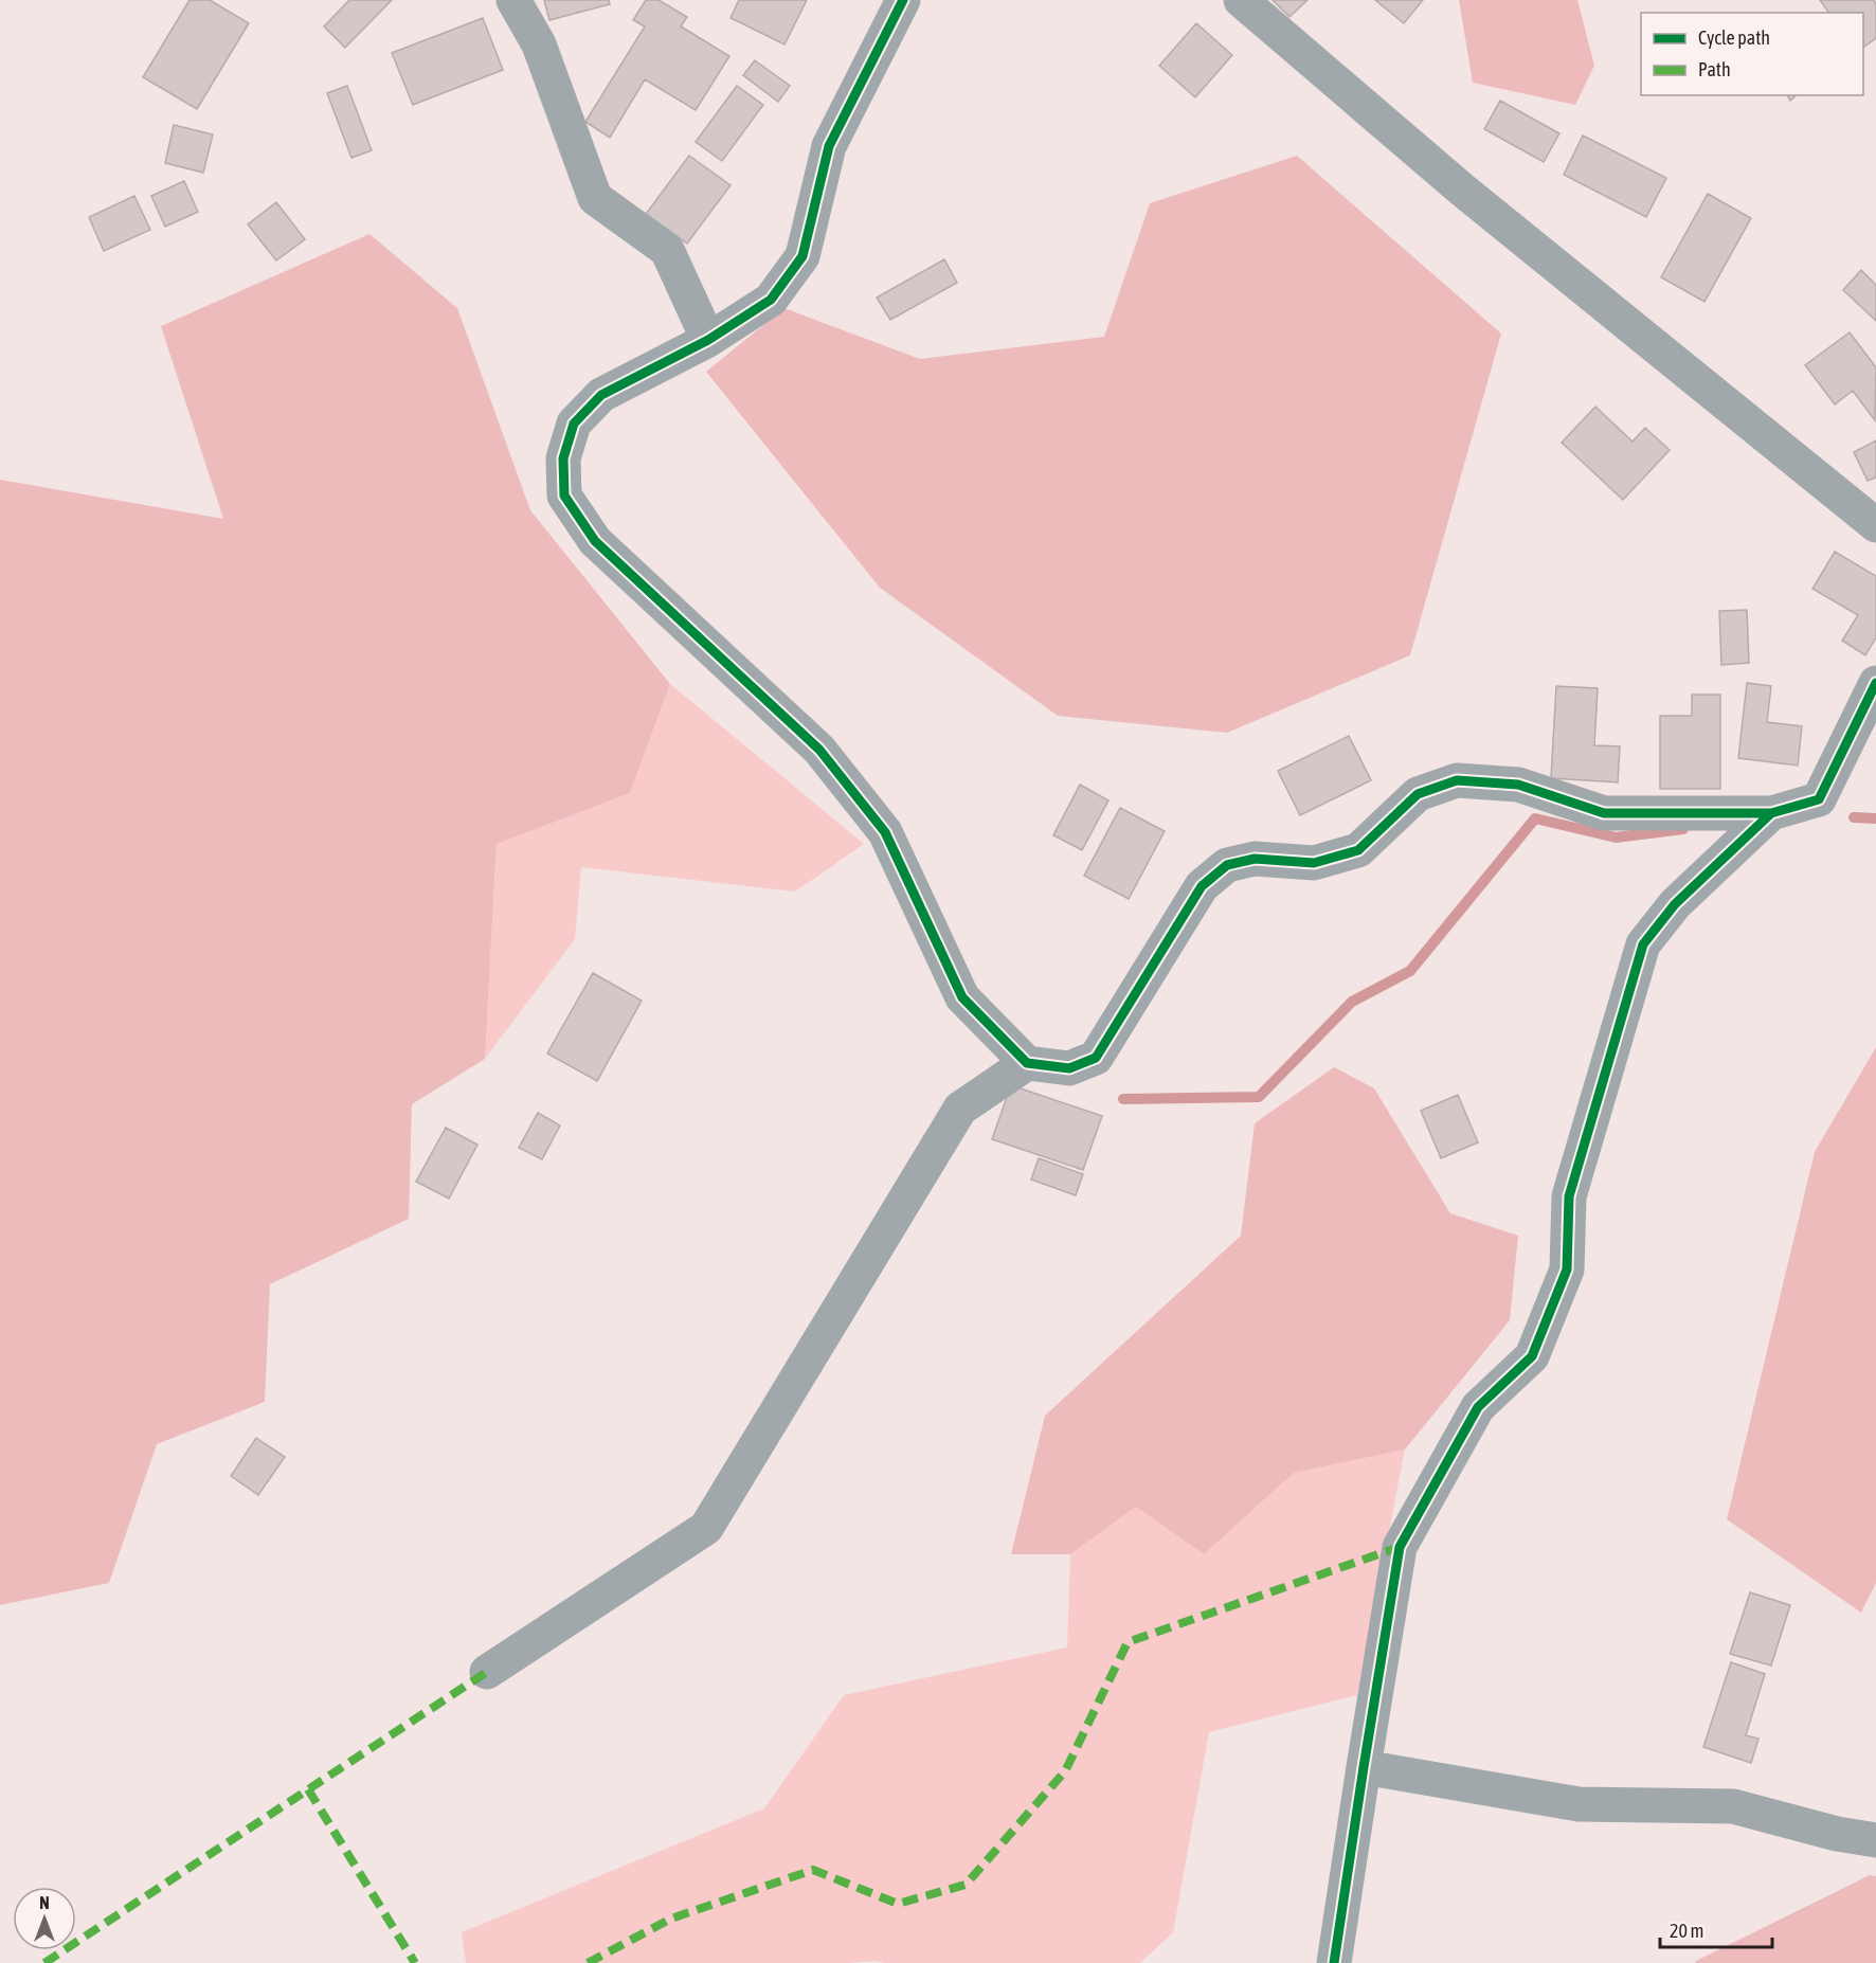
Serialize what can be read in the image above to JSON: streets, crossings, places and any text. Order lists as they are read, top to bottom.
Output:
{
  "legend": ["Cycle path", "Path"],
  "scale_bar": "20 m",
  "north": "top"
}
